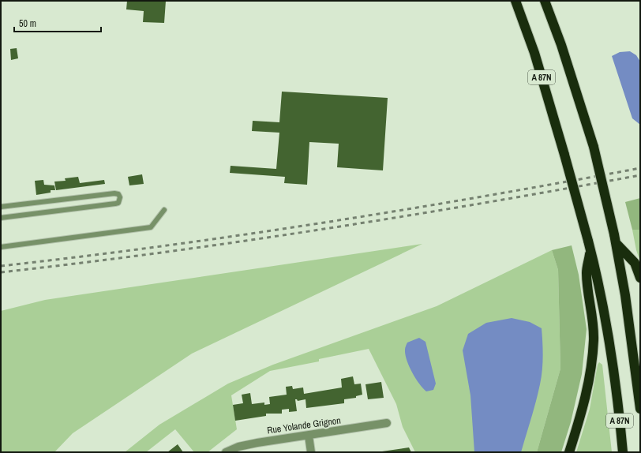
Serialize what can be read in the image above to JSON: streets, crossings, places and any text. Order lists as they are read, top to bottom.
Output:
{
  "streets": {
    "highway": ["A 87N"],
    "street": ["Rue Yolande Grignon"]
  },
  "scale_bar": "50 m"
}
